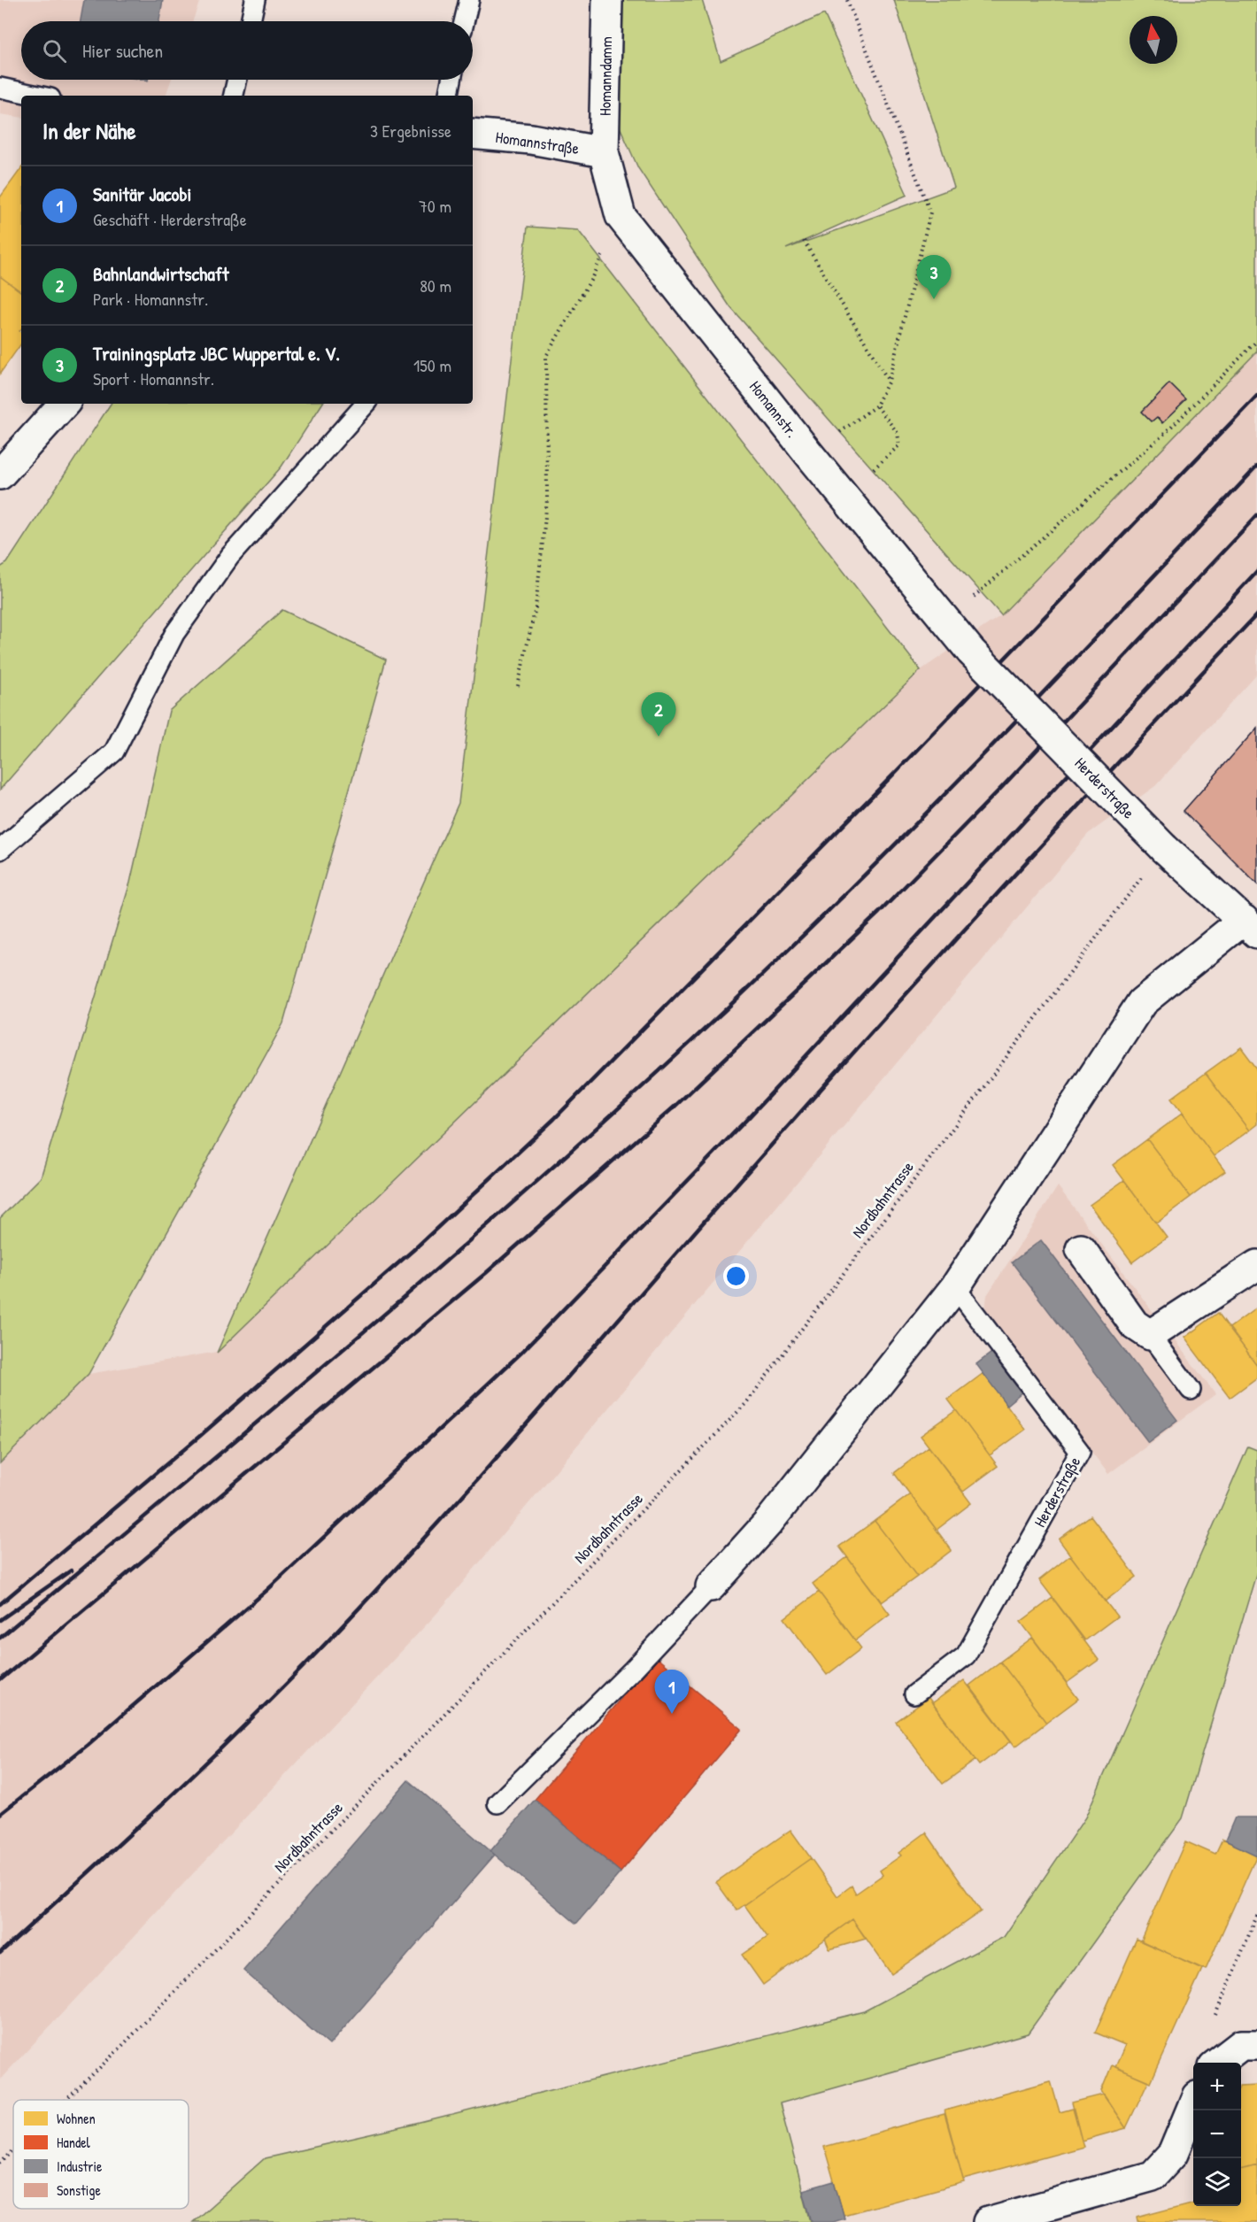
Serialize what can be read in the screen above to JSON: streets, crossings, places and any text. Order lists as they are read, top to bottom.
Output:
{
  "streets": {
    "street": [
      "Homanndamm",
      "Homannstraße",
      "Homannstr.",
      "Herderstraße"
    ],
    "path": ["Nordbahntrasse"]
  },
  "crossings": [
    ["Homanndamm", "Homannstraße"],
    ["Homanndamm", "Homannstr."],
    ["Homannstraße", "Homannstr."],
    ["Homannstr.", "Herderstraße"],
    ["Herderstraße", "Nordbahntrasse"]
  ],
  "legend": [
    "Wohnen",
    "Handel",
    "Industrie",
    "Sonstige"
  ],
  "north": "top",
  "page": {
    "search": "Hier suchen",
    "heading": ["In der Nähe", "3 Ergebnisse"],
    "list": [
      {
        "mark": "1",
        "name": "Sanitär Jacobi",
        "note": "Geschäft · Herderstraße",
        "value": "70 m"
      },
      {
        "mark": "2",
        "name": "Bahnlandwirtschaft",
        "note": "Park · Homannstr.",
        "value": "80 m"
      },
      {
        "mark": "3",
        "name": "Trainingsplatz JBC Wuppertal e. V.",
        "note": "Sport · Homannstr.",
        "value": "150 m"
      }
    ],
    "pins": ["3", "2", "1"],
    "map_buttons": ["+", "−"]
  }
}
